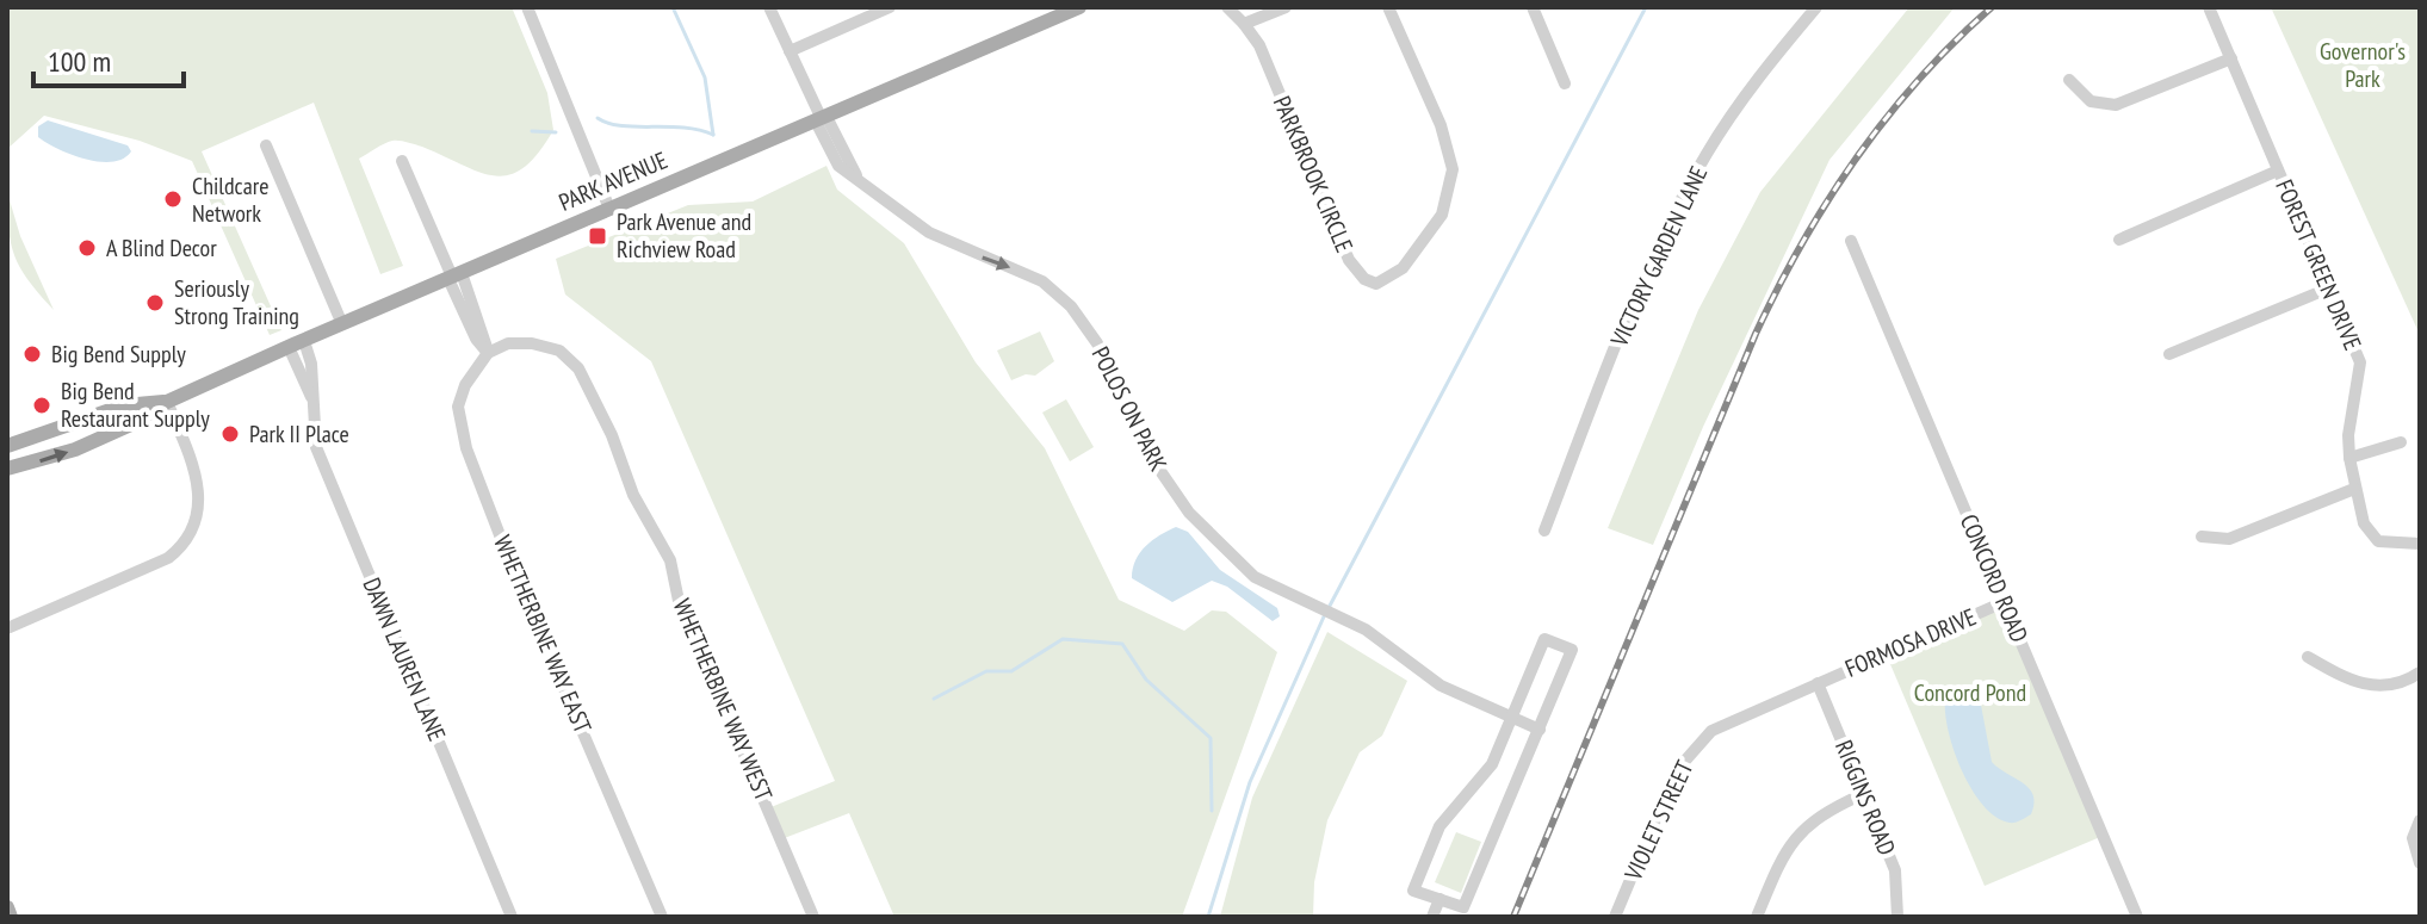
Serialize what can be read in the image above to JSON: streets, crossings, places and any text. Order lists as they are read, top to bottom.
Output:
{
  "streets": {
    "main road": ["PARK AVENUE"],
    "street": [
      "PARKBROOK CIRCLE",
      "VICTORY GARDEN LANE",
      "FOREST GREEN DRIVE",
      "POLOS ON PARK",
      "CONCORD ROAD",
      "WHETHERBINE WAY EAST",
      "FORMOSA DRIVE",
      "DAWN LAUREN LANE",
      "WHETHERBINE WAY WEST",
      "RIGGINS ROAD",
      "VIOLET STREET"
    ]
  },
  "crossings": [
    ["PARK AVENUE", "POLOS ON PARK"],
    ["PARK AVENUE", "DAWN LAUREN LANE"],
    ["CONCORD ROAD", "FORMOSA DRIVE"],
    ["WHETHERBINE WAY EAST", "WHETHERBINE WAY WEST"],
    ["FORMOSA DRIVE", "RIGGINS ROAD"],
    ["FORMOSA DRIVE", "VIOLET STREET"],
    ["RIGGINS ROAD", "VIOLET STREET"]
  ],
  "one_way": ["POLOS ON PARK"],
  "parks": ["Governor's Park", "Concord Pond"],
  "places": {
    "other": [
      "Childcare Network",
      "A Blind Decor",
      "Seriously Strong Training",
      "Big Bend Supply",
      "Big Bend Restaurant Supply",
      "Park II Place"
    ],
    "transit": ["Park Avenue and Richview Road"]
  },
  "scale_bar": "100 m"
}
